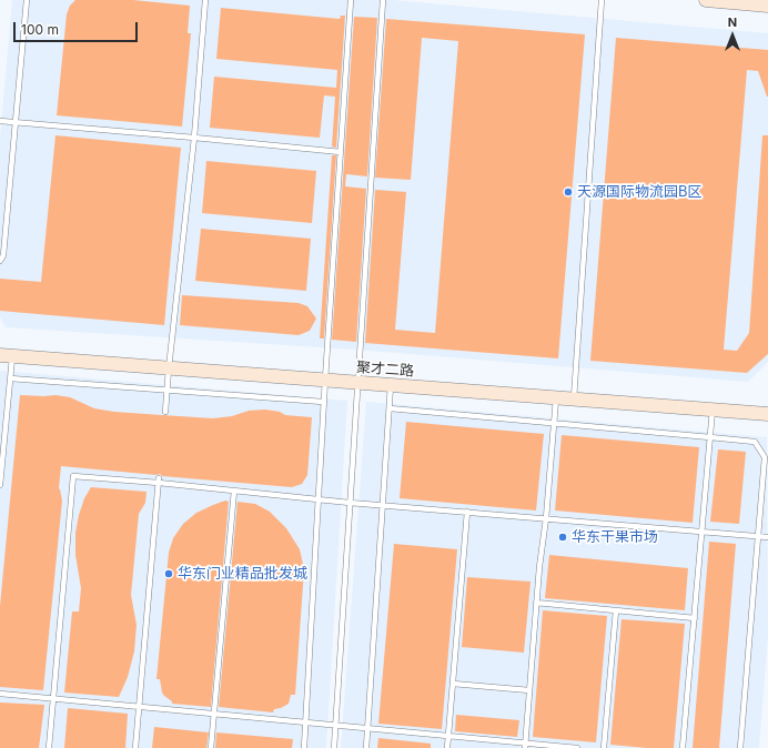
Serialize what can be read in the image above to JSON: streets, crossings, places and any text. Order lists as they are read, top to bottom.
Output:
{
  "streets": {
    "street": ["聚才二路"]
  },
  "places": ["天源国际物流园B区", "华东干果市场", "华东门业精品批发城"],
  "scale_bar": "100 m",
  "north": "top"
}
